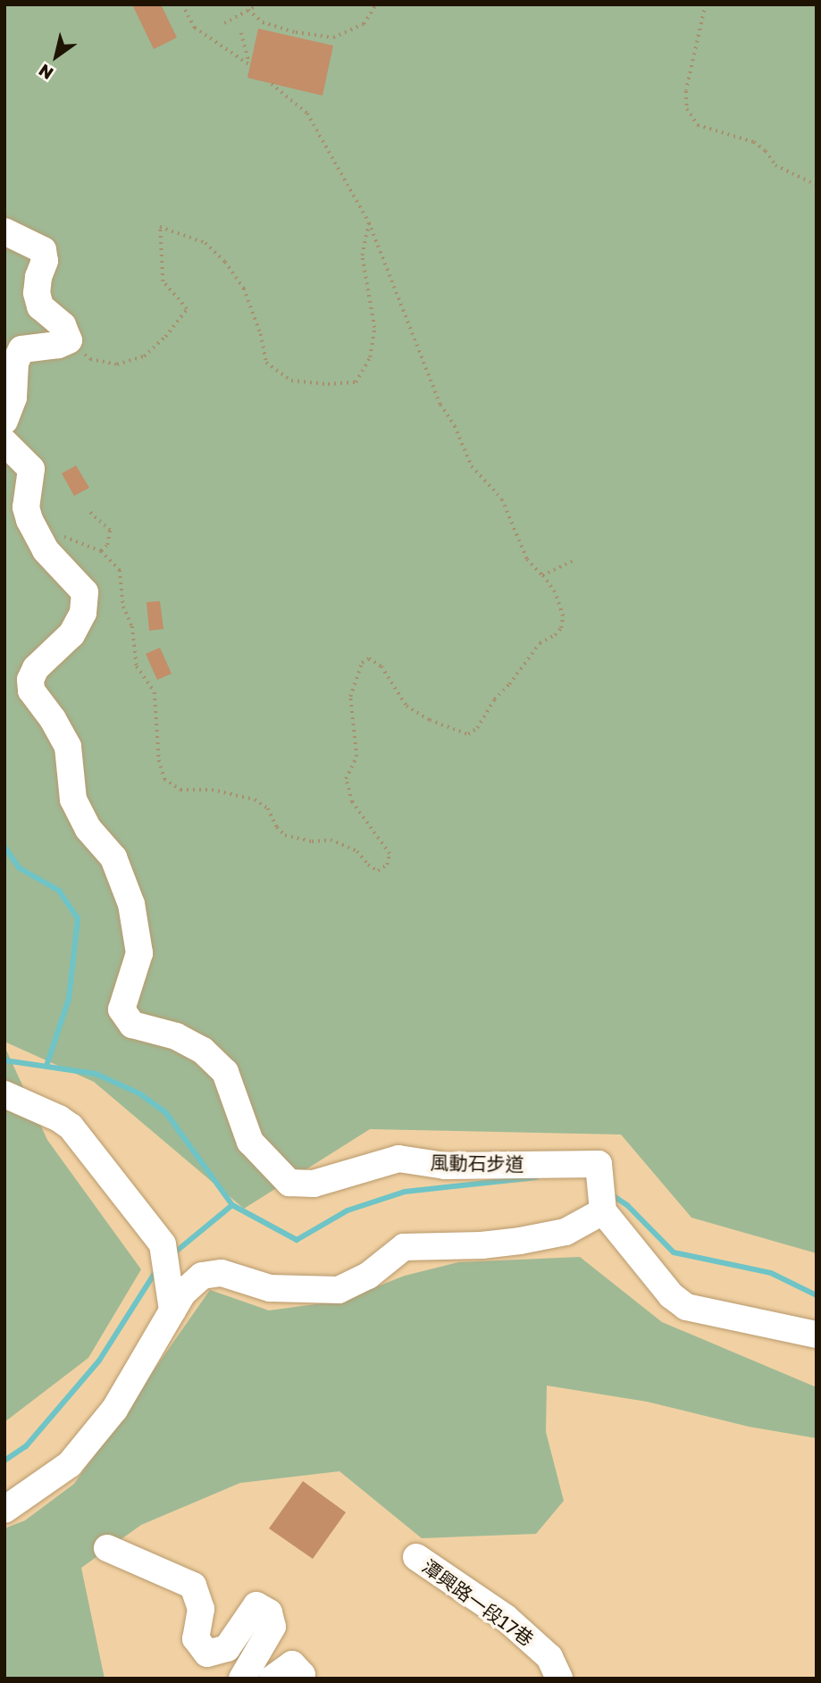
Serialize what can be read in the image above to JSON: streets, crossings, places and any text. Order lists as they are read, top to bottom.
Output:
{
  "streets": {
    "street": ["風動石步道", "潭興路一段17巷"]
  },
  "north": "bottom left"
}
